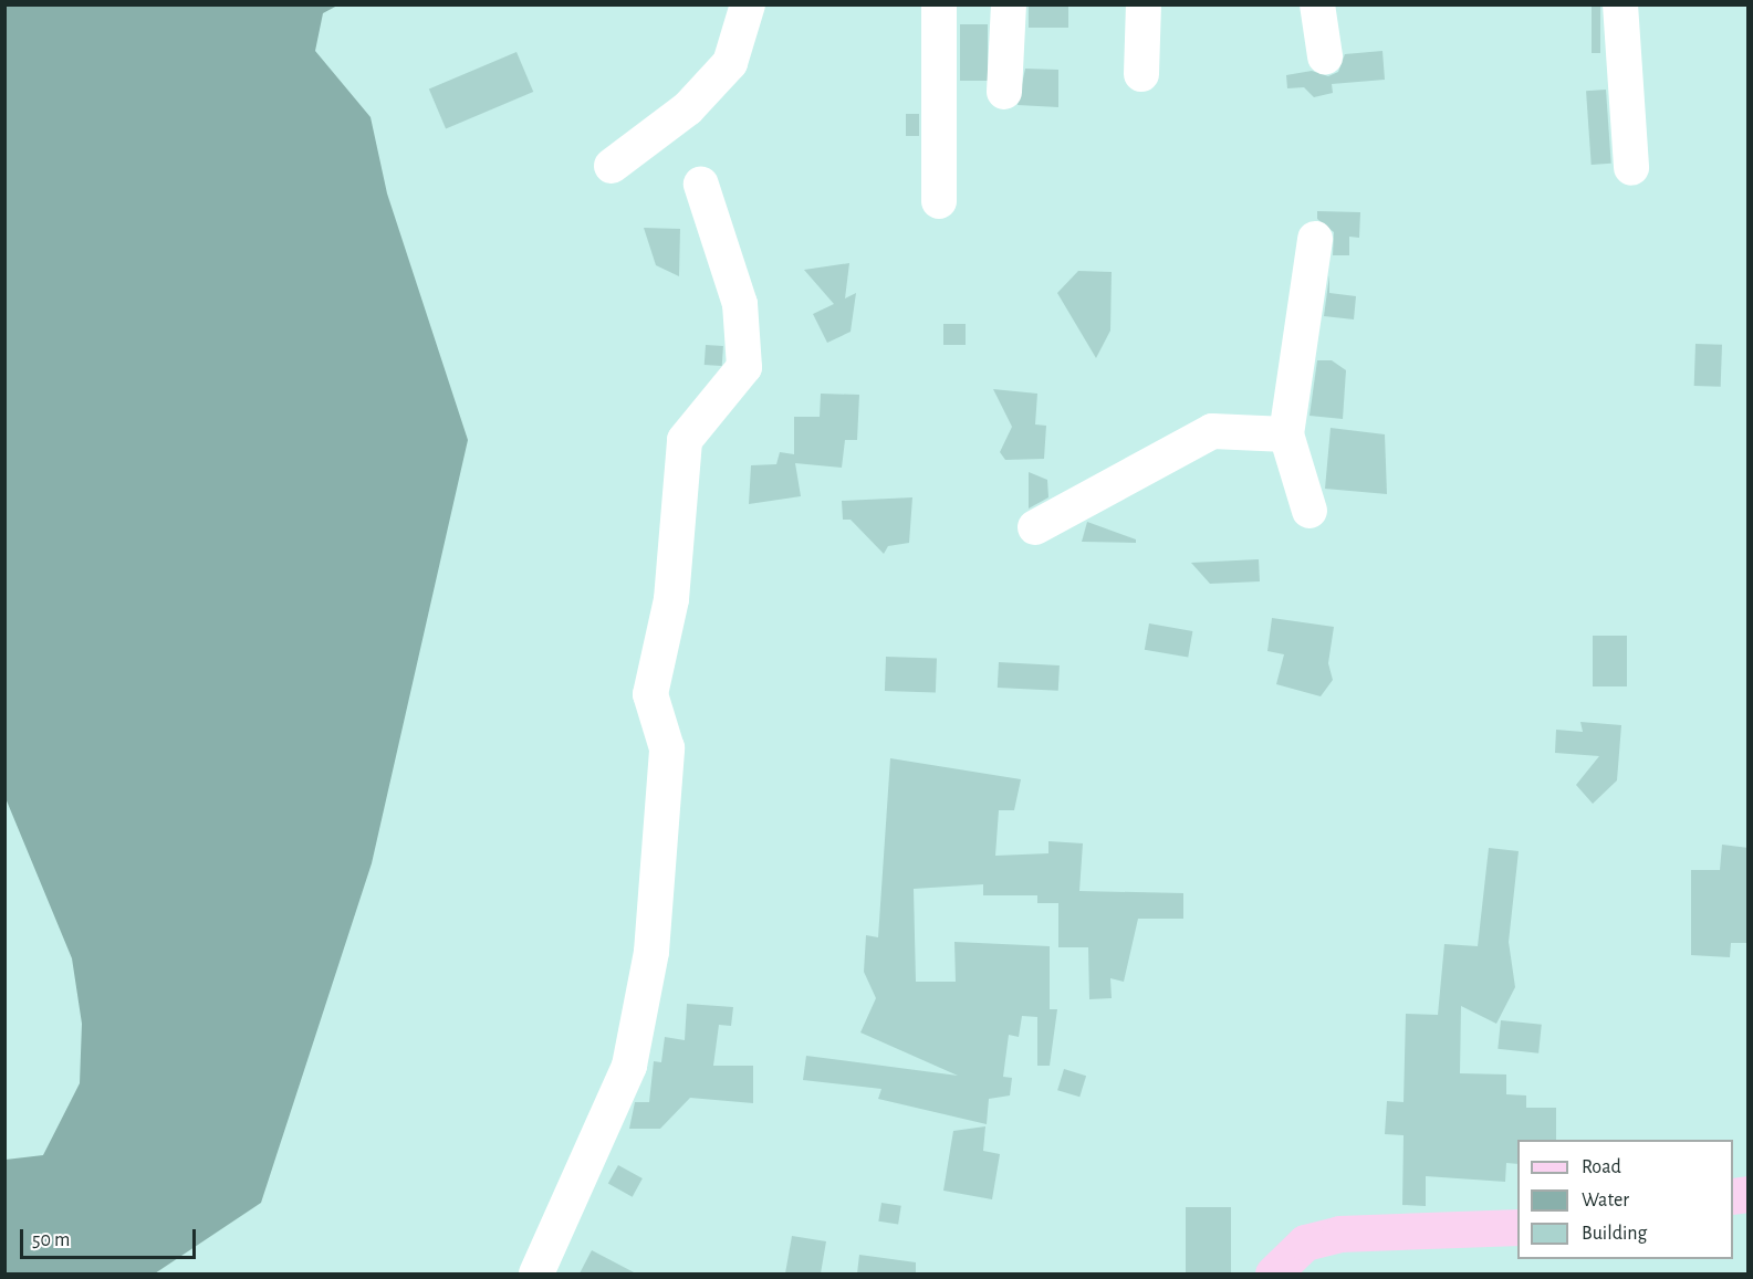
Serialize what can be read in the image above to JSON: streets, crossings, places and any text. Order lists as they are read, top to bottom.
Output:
{
  "legend": ["Road", "Water", "Building"],
  "scale_bar": "50 m"
}
